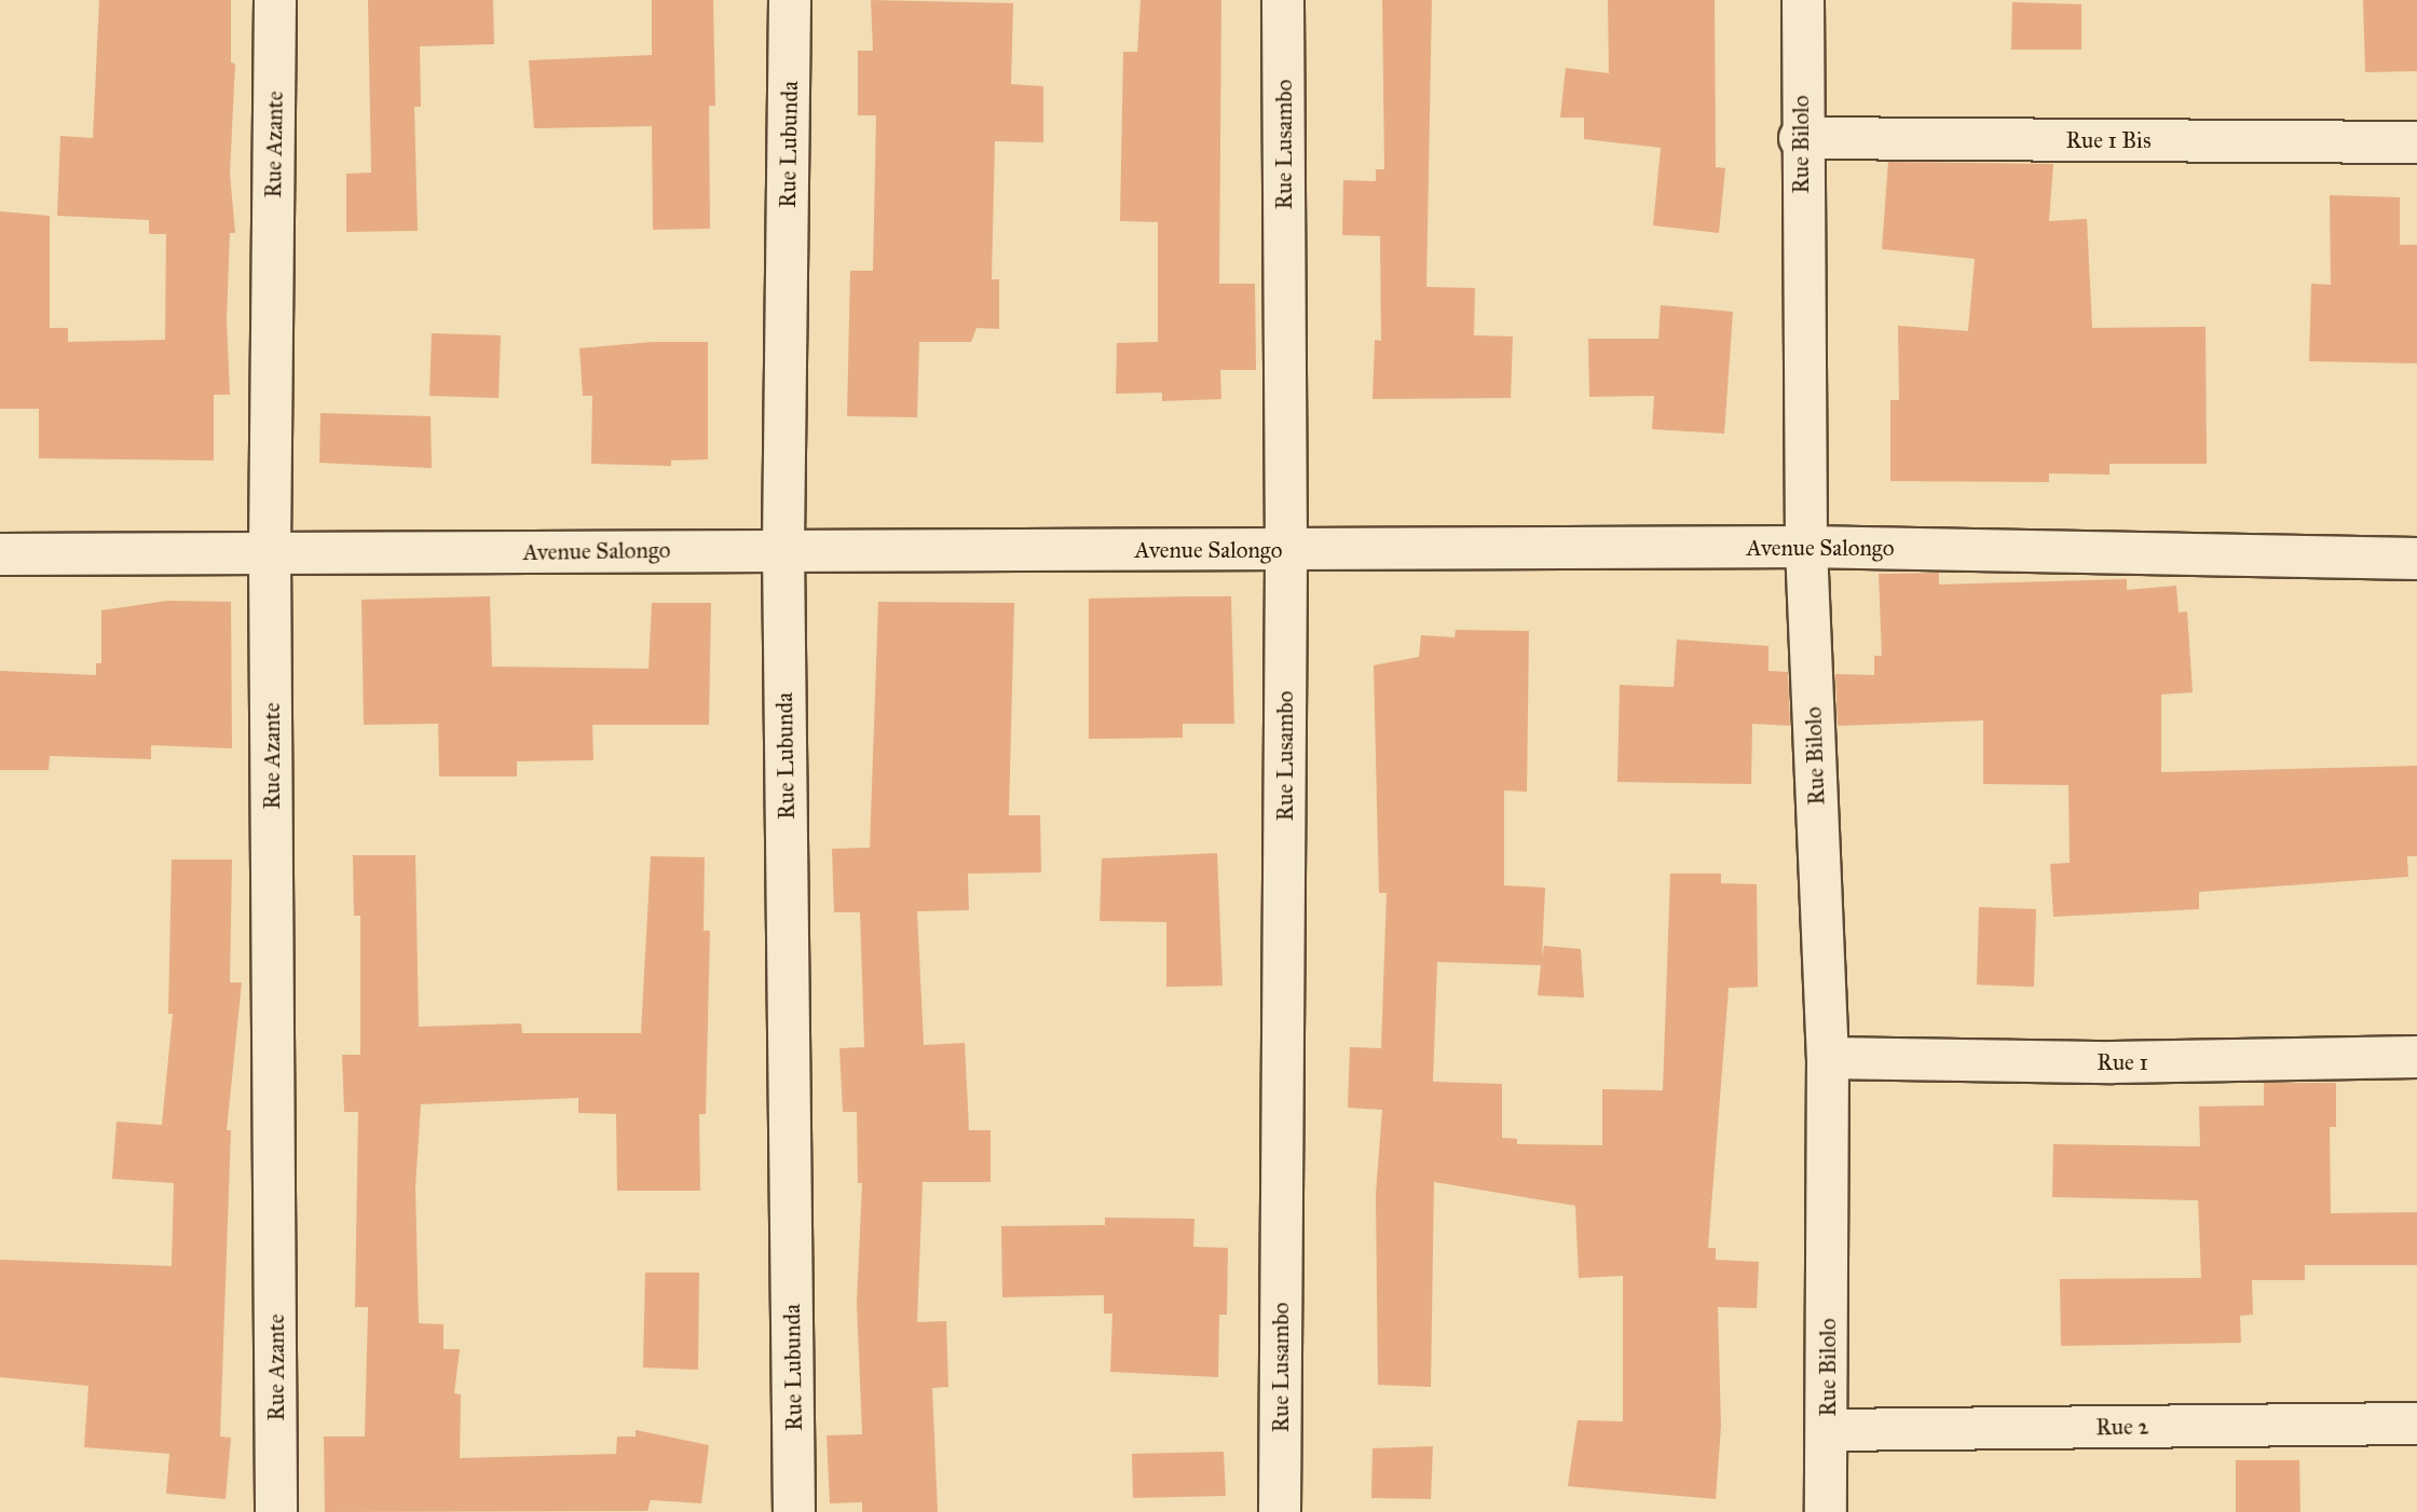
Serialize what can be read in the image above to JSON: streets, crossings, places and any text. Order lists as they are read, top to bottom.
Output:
{
  "streets": {
    "street": [
      "Rue 1 Bis",
      "Rue Azante",
      "Rue Lubunda",
      "Rue Lusambo",
      "Rue Bilolo",
      "Avenue Salongo",
      "Rue 1",
      "Rue 2"
    ]
  },
  "crossings": [
    ["Rue 1 Bis", "Rue Bilolo"],
    ["Rue Azante", "Avenue Salongo"],
    ["Rue Lubunda", "Avenue Salongo"],
    ["Rue Lusambo", "Avenue Salongo"],
    ["Rue Bilolo", "Avenue Salongo"],
    ["Rue Bilolo", "Rue 1"],
    ["Rue Bilolo", "Rue 2"]
  ]
}
